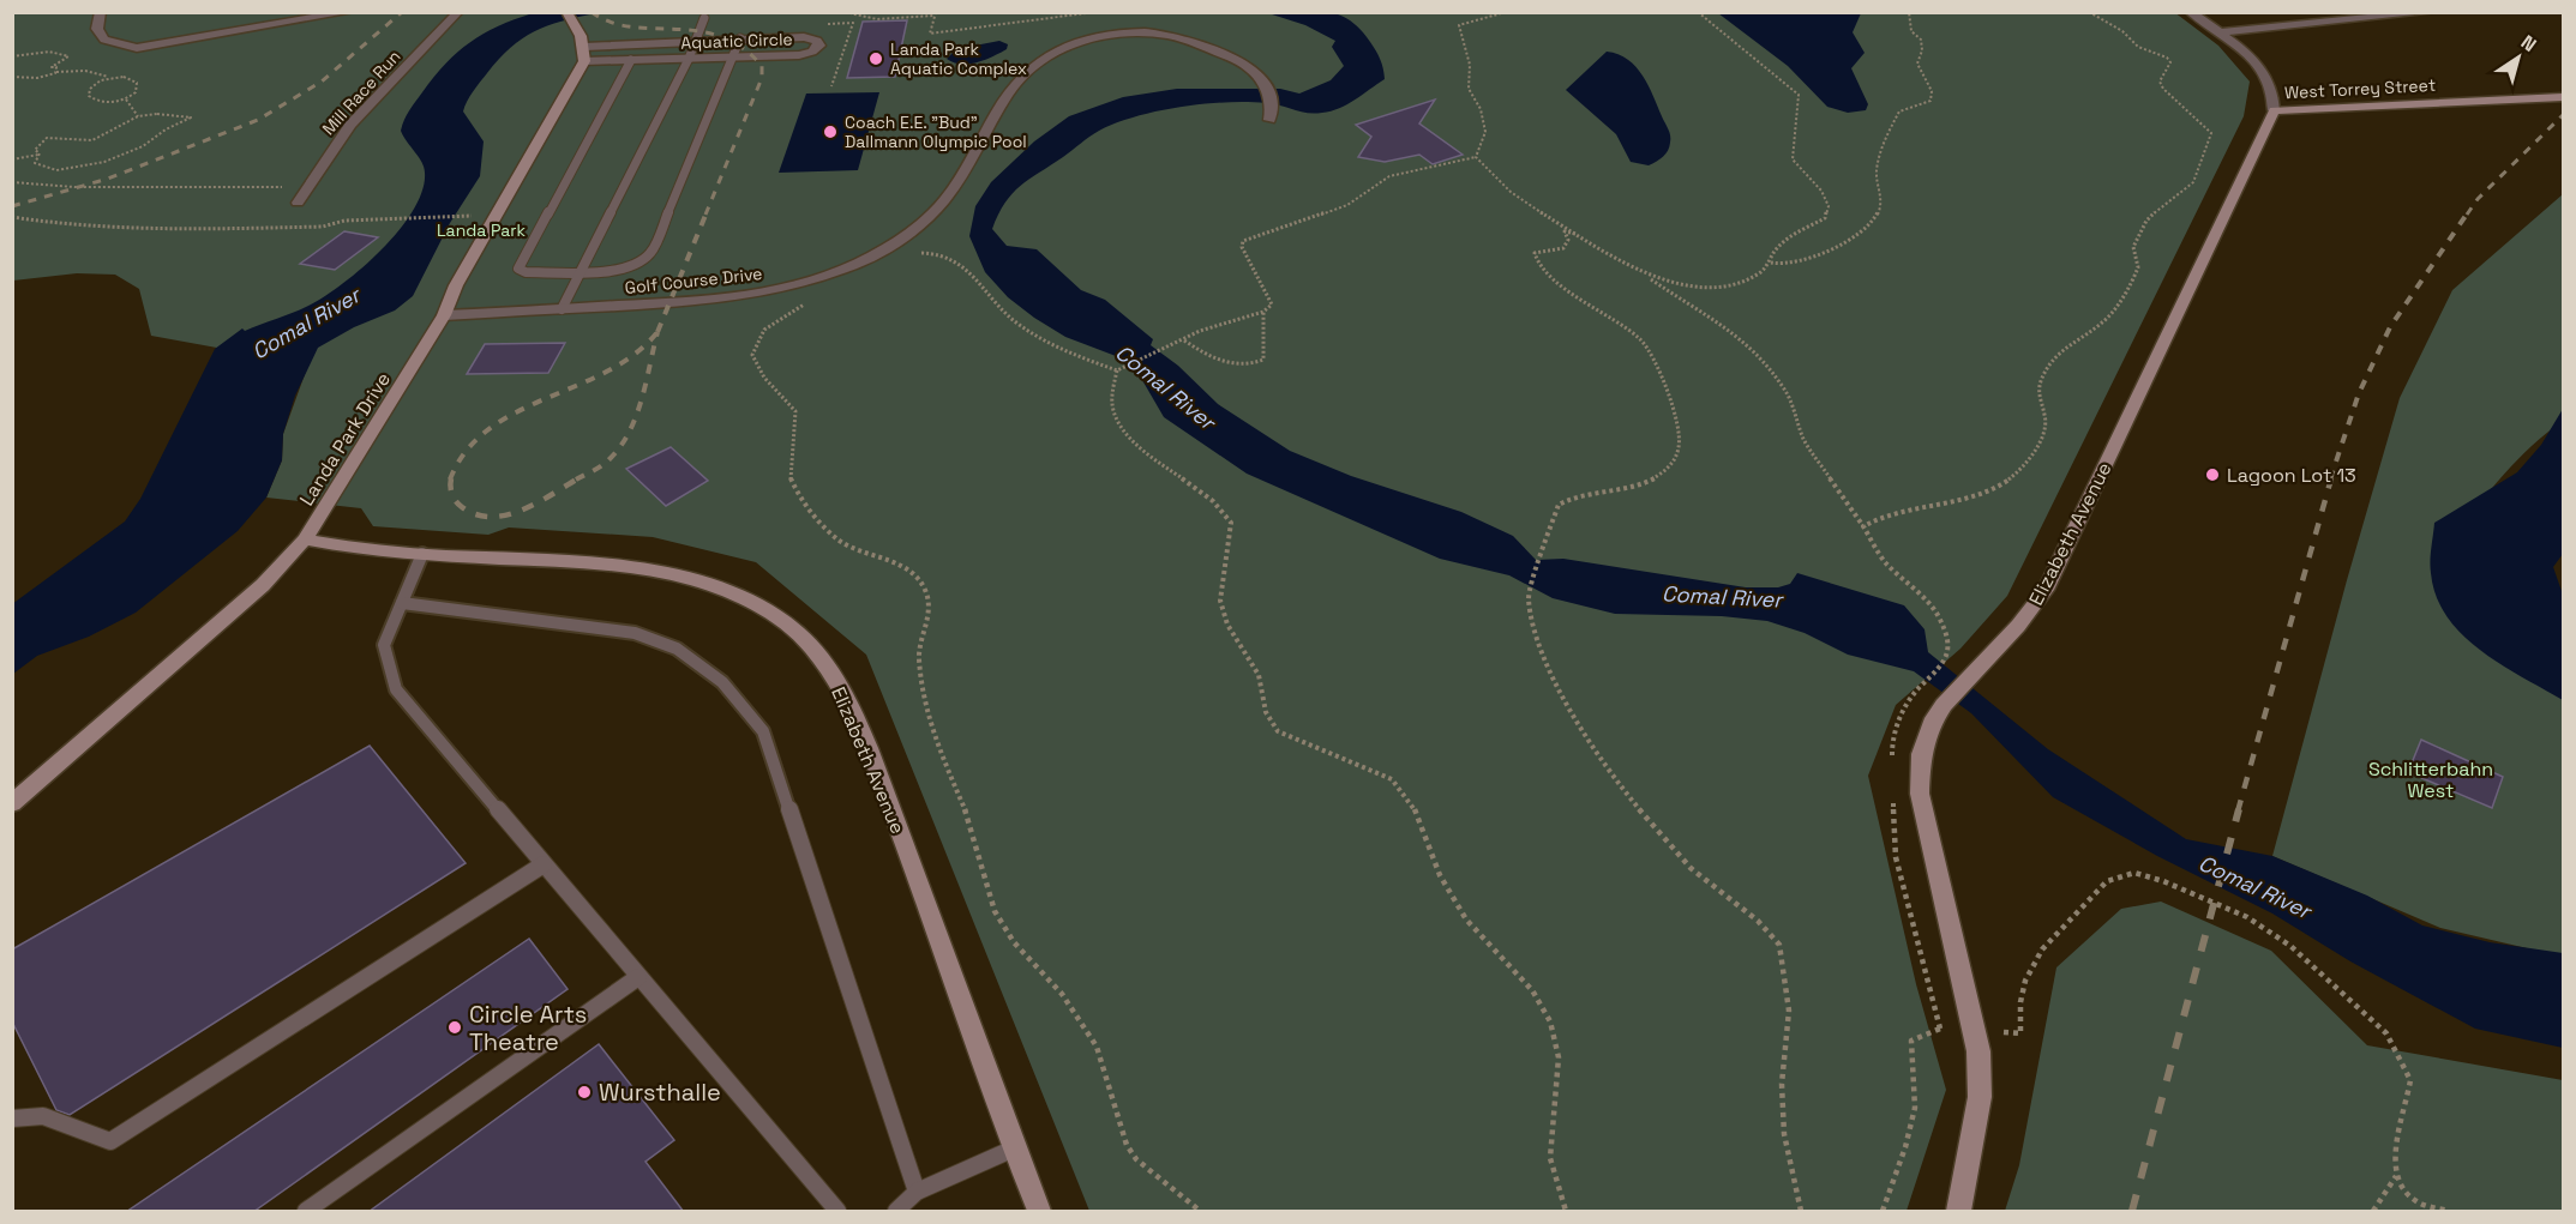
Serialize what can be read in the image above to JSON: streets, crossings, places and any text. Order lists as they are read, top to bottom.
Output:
{
  "streets": {
    "street": [
      "Aquatic Circle",
      "West Torrey Street",
      "Mill Race Run",
      "Golf Course Drive",
      "Landa Park Drive",
      "Elizabeth Avenue"
    ]
  },
  "crossings": [
    ["Aquatic Circle", "Landa Park Drive"],
    ["West Torrey Street", "Elizabeth Avenue"],
    ["Golf Course Drive", "Landa Park Drive"],
    ["Landa Park Drive", "Elizabeth Avenue"]
  ],
  "water": ["Comal River"],
  "parks": ["Landa Park", "Schlitterbahn West"],
  "places": [
    "Landa Park Aquatic Complex",
    "Coach E.E. \"Bud\" Dallmann Olympic Pool",
    "Lagoon Lot 13",
    "Circle Arts Theatre",
    "Wursthalle"
  ],
  "north": "top right"
}
